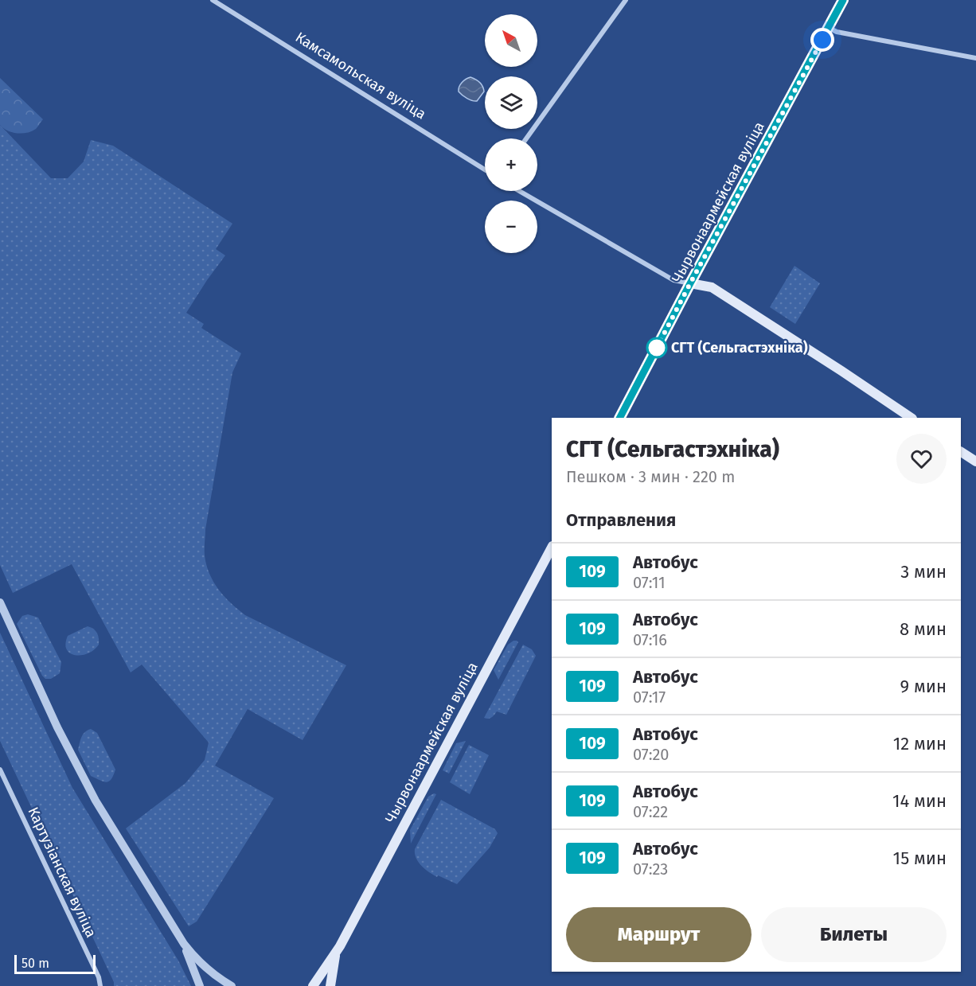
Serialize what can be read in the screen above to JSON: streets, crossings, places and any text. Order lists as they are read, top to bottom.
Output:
{
  "streets": {
    "main road": ["Чырвонаармейская вуліца"],
    "street": ["Камсамольская вуліца", "Картузіанская вуліца"]
  },
  "places": ["СГТ (Сельгастэхніка)"],
  "lines": ["bus line 109"],
  "scale_bar": "50 m",
  "north": "top left",
  "page": {
    "map_buttons": ["+", "−"],
    "heading": [
      ["СГТ (Сельгастэхніка)", "Пешком · 3 мин · 220 m"],
      "Отправления"
    ],
    "list": [
      {
        "mark": "109",
        "name": "Автобус",
        "note": "07:11",
        "value": "3 мин"
      },
      {
        "mark": "109",
        "name": "Автобус",
        "note": "07:16",
        "value": "8 мин"
      },
      {
        "mark": "109",
        "name": "Автобус",
        "note": "07:17",
        "value": "9 мин"
      },
      {
        "mark": "109",
        "name": "Автобус",
        "note": "07:20",
        "value": "12 мин"
      },
      {
        "mark": "109",
        "name": "Автобус",
        "note": "07:22",
        "value": "14 мин"
      },
      {
        "mark": "109",
        "name": "Автобус",
        "note": "07:23",
        "value": "15 мин"
      }
    ],
    "buttons": ["Маршрут", "Билеты"],
    "scale": "50 m"
  }
}
